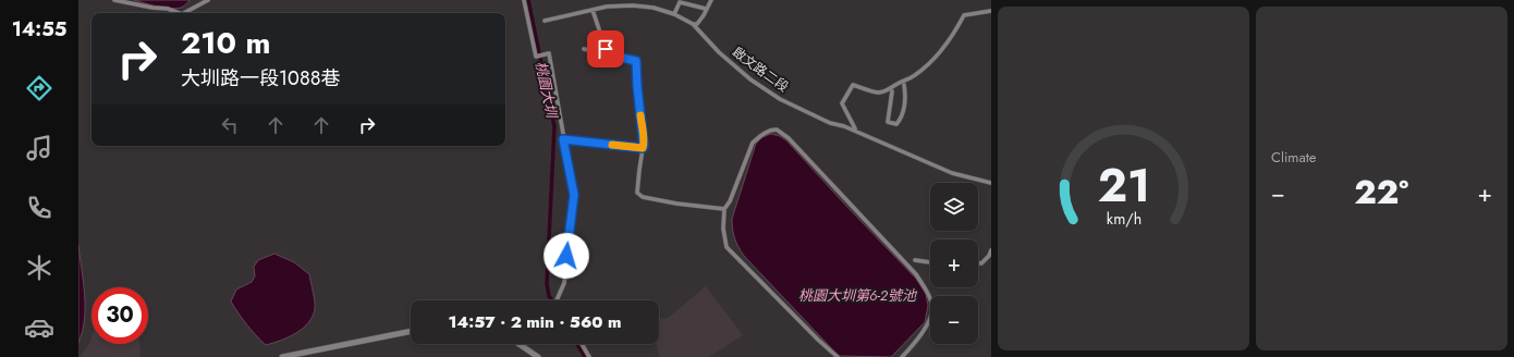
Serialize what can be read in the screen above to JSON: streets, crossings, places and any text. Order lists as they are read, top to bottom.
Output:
{
  "streets": {
    "street": ["啟文路二段"]
  },
  "water": ["桃園大圳", "桃園大圳第6-2號池"],
  "page": {
    "tabs": "14:55",
    "tile": "Climate",
    "turn": ["210 m", "大圳路一段1088巷"],
    "heat": ["−", "22°", "+"],
    "map_buttons": ["+", "−"],
    "limit": "30",
    "trip": "14:57 · 2 min · 560 m",
    "gauge": ["21", "km/h"]
  }
}
